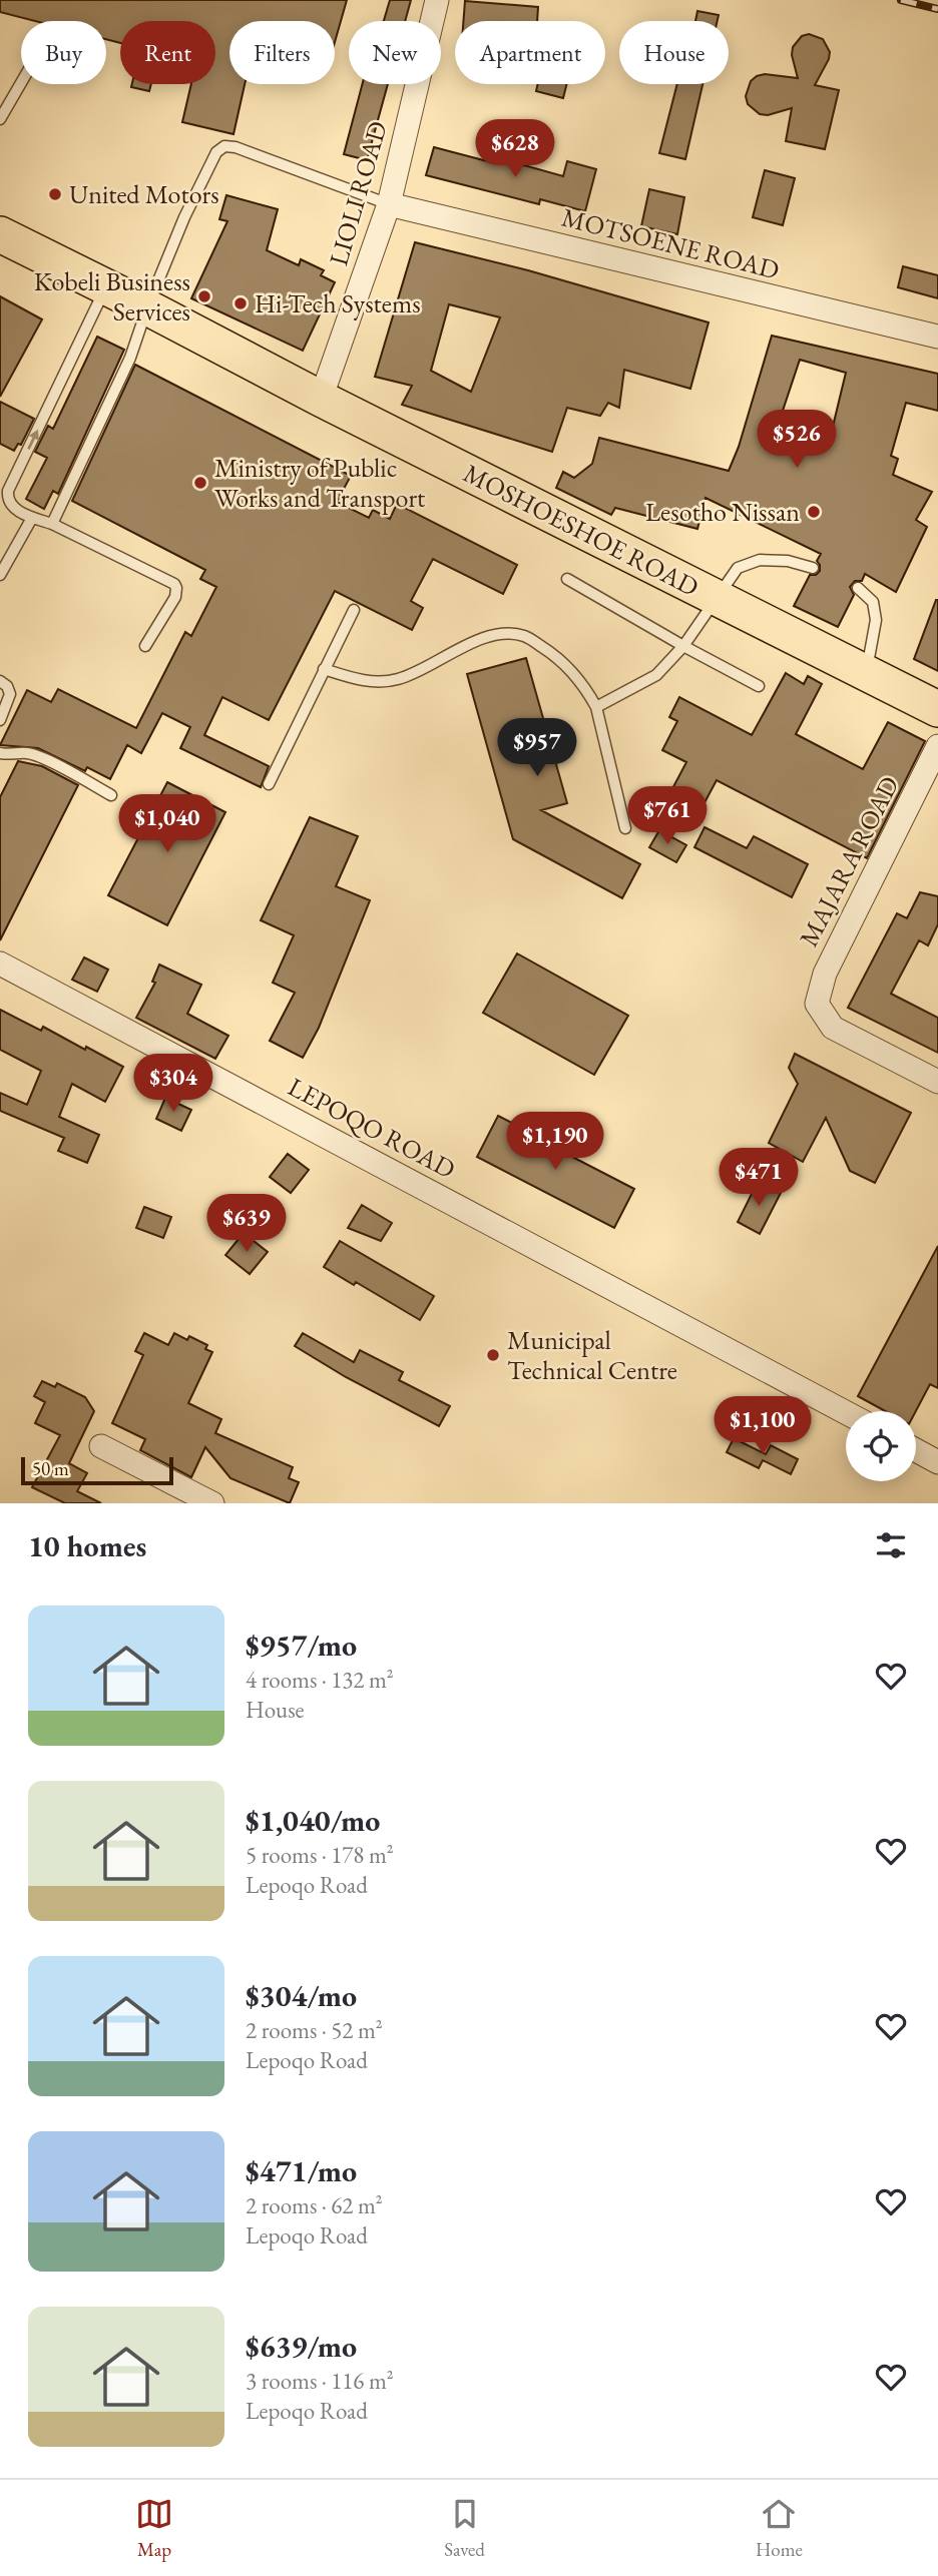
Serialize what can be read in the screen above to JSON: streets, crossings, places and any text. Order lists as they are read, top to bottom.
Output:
{
  "streets": {
    "main road": ["MOSHOESHOE ROAD"],
    "street": [
      "LIOLI ROAD",
      "MOTSOENE ROAD",
      "MAJARA ROAD",
      "LEPOQO ROAD"
    ]
  },
  "crossings": [
    ["LIOLI ROAD", "MOTSOENE ROAD"],
    ["LIOLI ROAD", "MOSHOESHOE ROAD"]
  ],
  "places": [
    "United Motors",
    "Kobeli Business Services",
    "Hi-Tech Systems",
    "Ministry of Public Works and Transport",
    "Lesotho Nissan",
    "Municipal Technical Centre"
  ],
  "scale_bar": "50 m",
  "page": {
    "chip": [
      "Buy",
      "Rent",
      "Filters",
      "New",
      "Apartment",
      "House"
    ],
    "price": [
      "$628",
      "$526",
      "$957",
      "$761",
      "$1,040",
      "$304",
      "$1,190",
      "$471",
      "$639",
      "$1,100"
    ],
    "scale": "50 m",
    "heading": "10 homes",
    "list": [
      {
        "name": "$957/mo",
        "note": "4 rooms · 132 m² · House"
      },
      {
        "name": "$1,040/mo",
        "note": "5 rooms · 178 m² · Lepoqo Road"
      },
      {
        "name": "$304/mo",
        "note": "2 rooms · 52 m² · Lepoqo Road"
      },
      {
        "name": "$471/mo",
        "note": "2 rooms · 62 m² · Lepoqo Road"
      },
      {
        "name": "$639/mo",
        "note": "3 rooms · 116 m² · Lepoqo Road"
      }
    ],
    "tabs": ["Map", "Saved", "Home"]
  }
}
